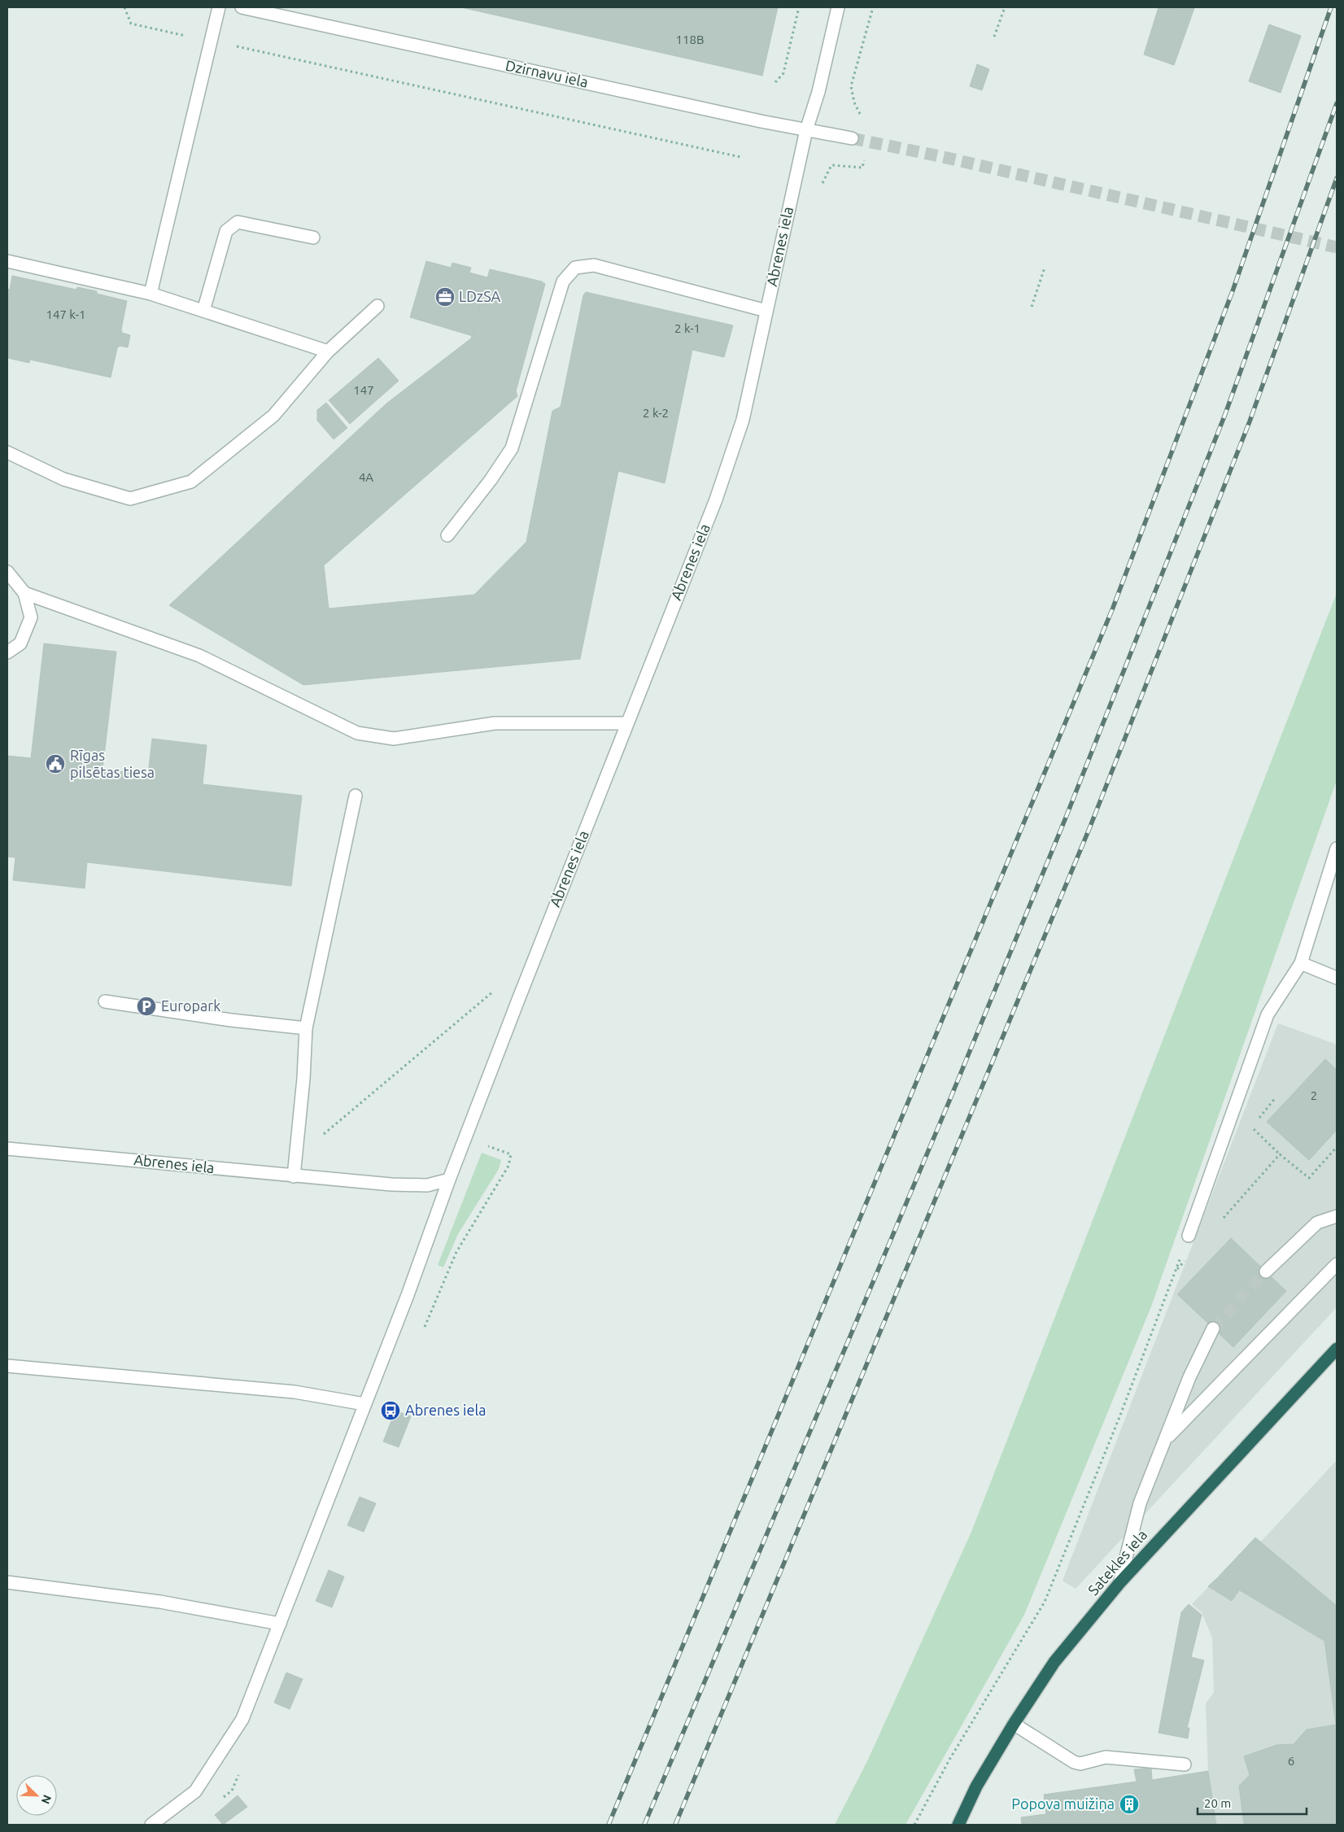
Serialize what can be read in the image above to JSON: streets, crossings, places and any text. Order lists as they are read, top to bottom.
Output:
{
  "streets": {
    "highway": ["Satekles iela"],
    "street": ["Dzirnavu iela", "Abrenes iela"]
  },
  "crossings": [
    ["Dzirnavu iela", "Abrenes iela"]
  ],
  "places": {
    "office": ["LDzSA"],
    "public building": ["Rīgas pilsētas tiesa"],
    "parking": ["Europark"],
    "bus stop": ["Abrenes iela"],
    "building": ["Popova muižiņa"]
  },
  "house_numbers": [
    "118B",
    "147 k-1",
    "2 k-1",
    "147",
    "2 k-2",
    "4A",
    "2",
    "6"
  ],
  "scale_bar": "20 m",
  "north": "bottom right"
}
